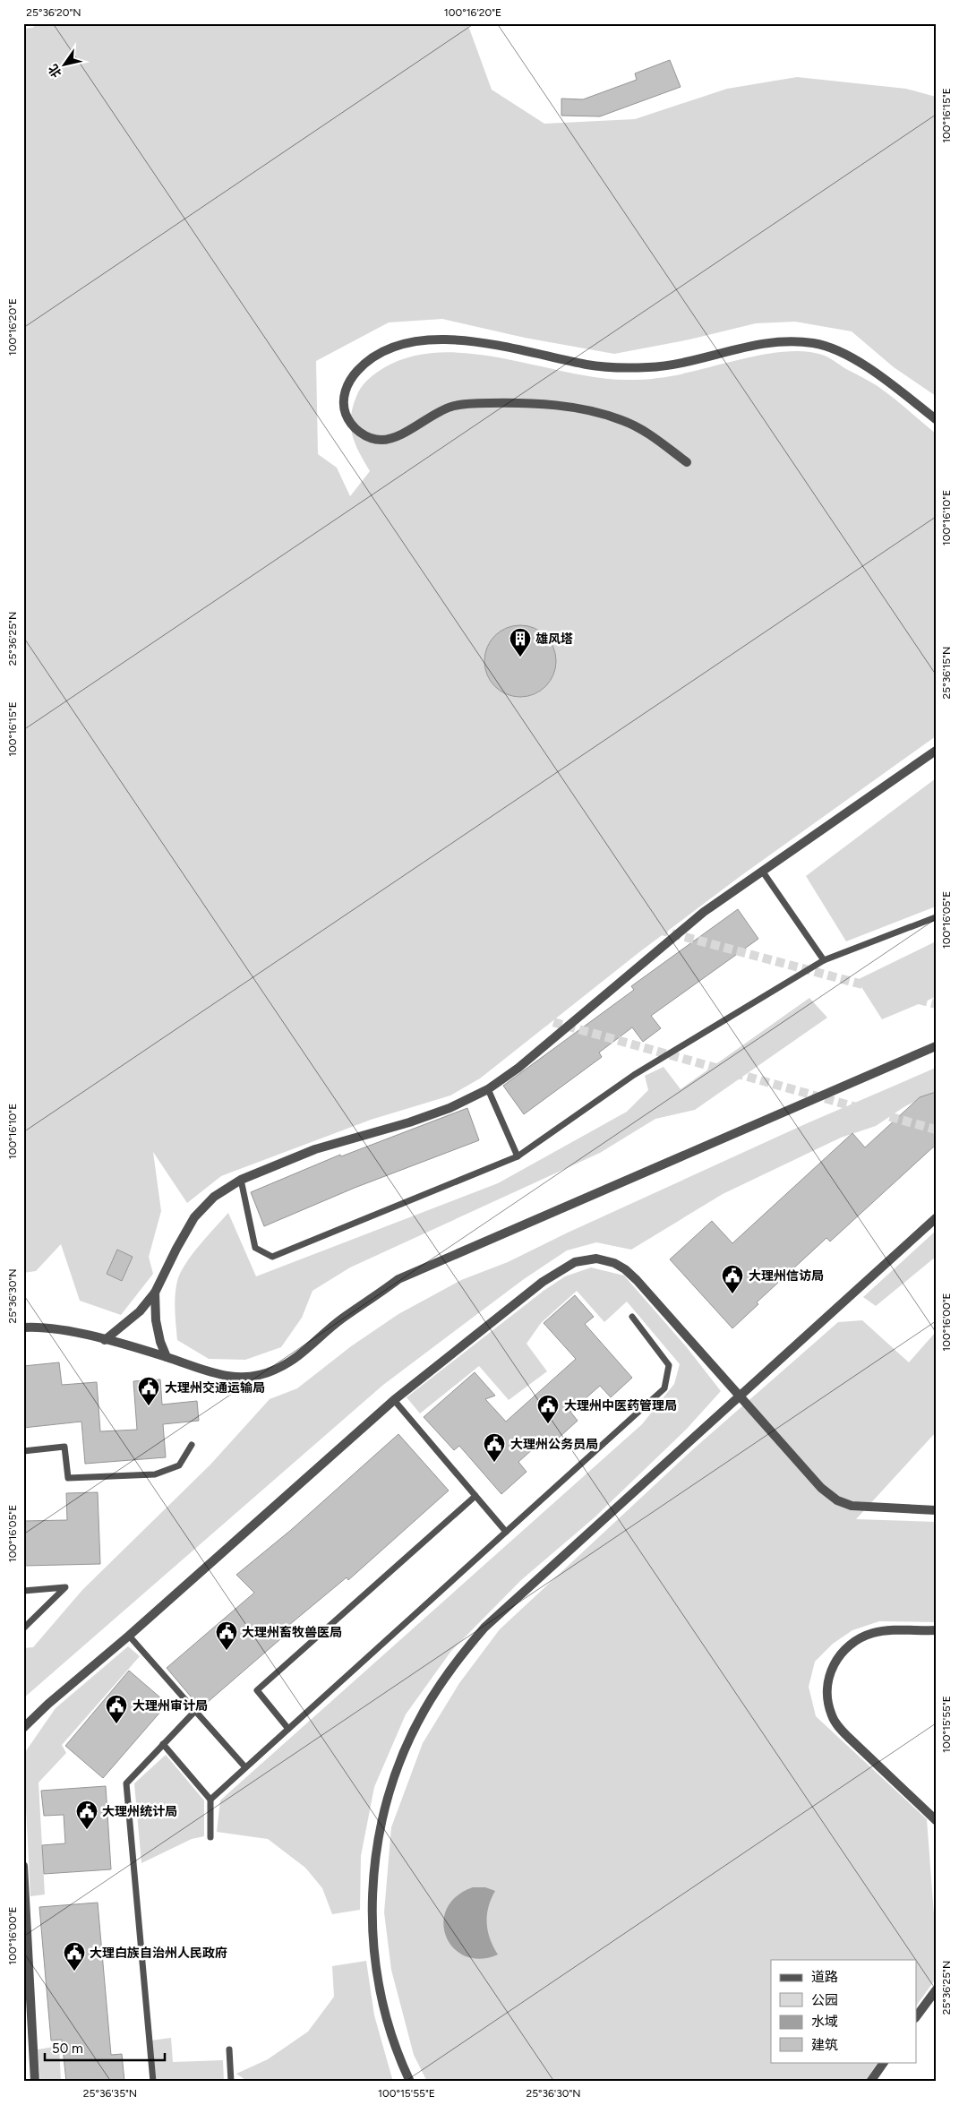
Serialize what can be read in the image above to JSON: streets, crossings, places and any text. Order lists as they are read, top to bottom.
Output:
{
  "places": {
    "building": ["雄风塔"],
    "public building": [
      "大理州信访局",
      "大理州交通运输局",
      "大理州中医药管理局",
      "大理州公务员局",
      "大理州畜牧兽医局",
      "大理州审计局",
      "大理州统计局",
      "大理白族自治州人民政府"
    ]
  },
  "legend": [
    "道路",
    "公园",
    "水域",
    "建筑"
  ],
  "scale_bar": "50 m",
  "north": "bottom left",
  "coordinates": [
    "25°36'20\"N",
    "100°16'20\"E",
    "100°16'15\"E",
    "100°16'10\"E",
    "25°36'25\"N",
    "25°36'15\"N",
    "100°16'05\"E",
    "25°36'30\"N",
    "100°16'00\"E",
    "100°15'55\"E",
    "25°36'35\"N"
  ]
}
